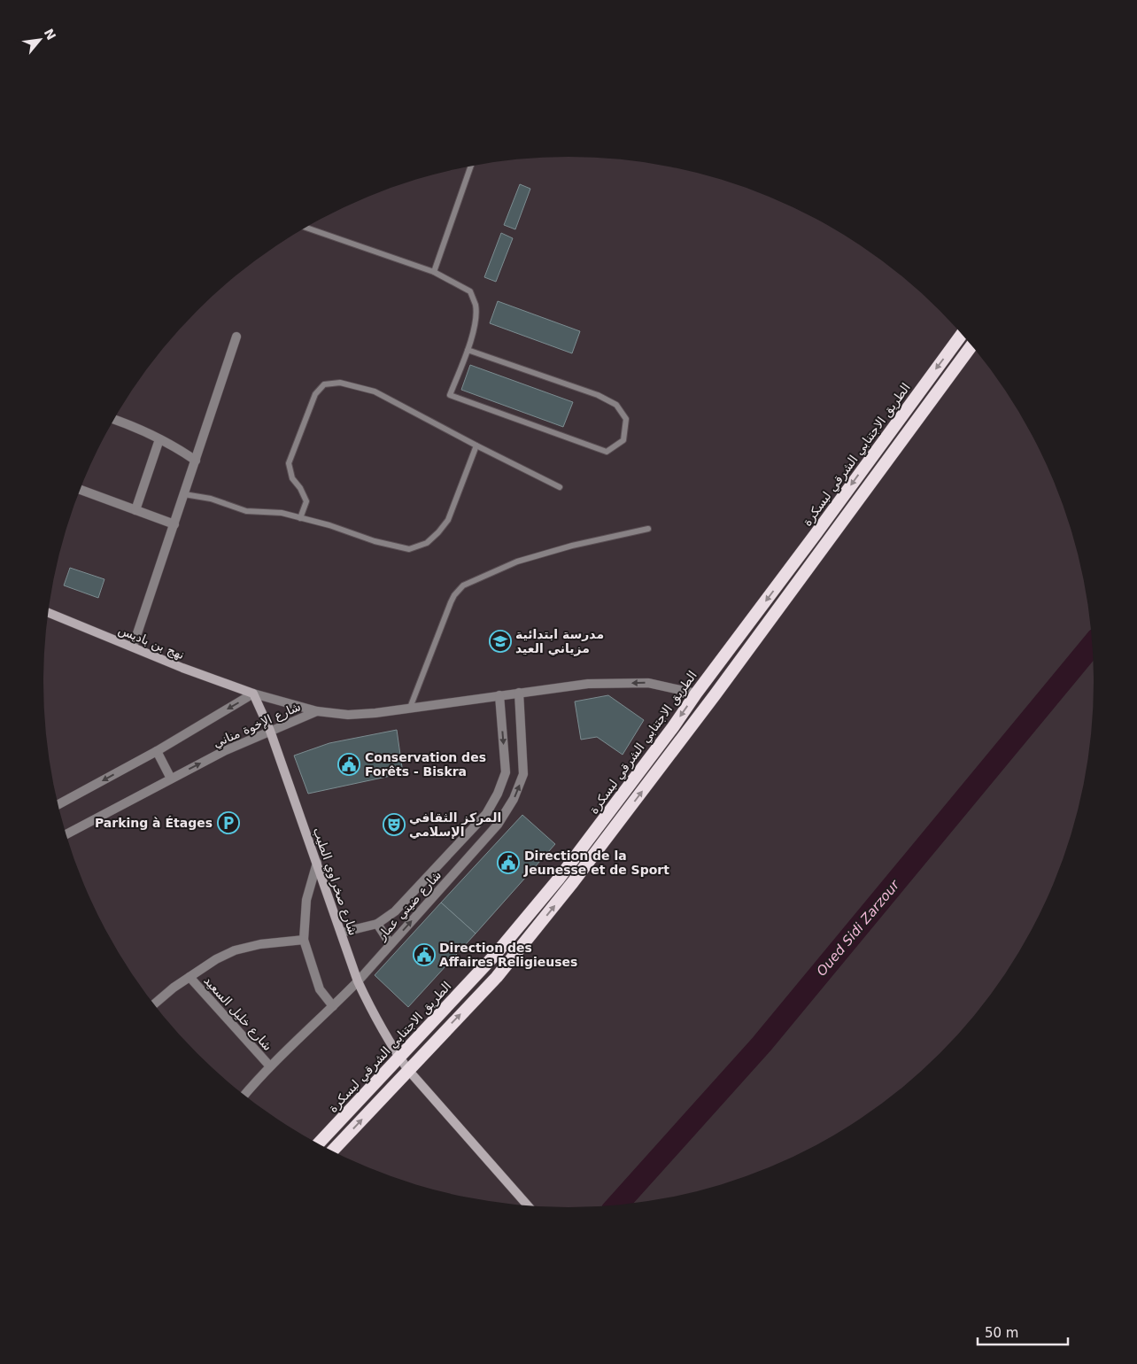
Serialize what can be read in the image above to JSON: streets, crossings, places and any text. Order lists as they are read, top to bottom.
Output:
{
  "streets": {
    "highway": ["الطريق الاجتنابي الشرقي لبسكرة"],
    "main road": ["نهج بن باديس", "شارع صخراوي الطيب"],
    "street": ["شارع الإخوة مناني", "شارع ضيتي عمار", "شارع خليل السعيد"]
  },
  "crossings": [
    ["الطريق الاجتنابي الشرقي لبسكرة", "شارع صخراوي الطيب"],
    ["نهج بن باديس", "شارع الإخوة مناني"],
    ["نهج بن باديس", "شارع صخراوي الطيب"],
    ["شارع الإخوة مناني", "شارع صخراوي الطيب"],
    ["شارع صخراوي الطيب", "شارع ضيتي عمار"],
    ["شارع ضيتي عمار", "شارع خليل السعيد"]
  ],
  "water": ["Oued Sidi Zarzour"],
  "places": {
    "school or university": ["مدرسة ابتدائية مزياني العيد"],
    "public building": ["Conservation des Forêts - Biskra", "Direction de la Jeunesse et de Sport", "Direction des Affaires Religieuses"],
    "parking": ["Parking à Étages"],
    "theatre": ["المركز الثقافي الإسلامي"]
  },
  "scale_bar": "50 m",
  "north": "top right"
}
